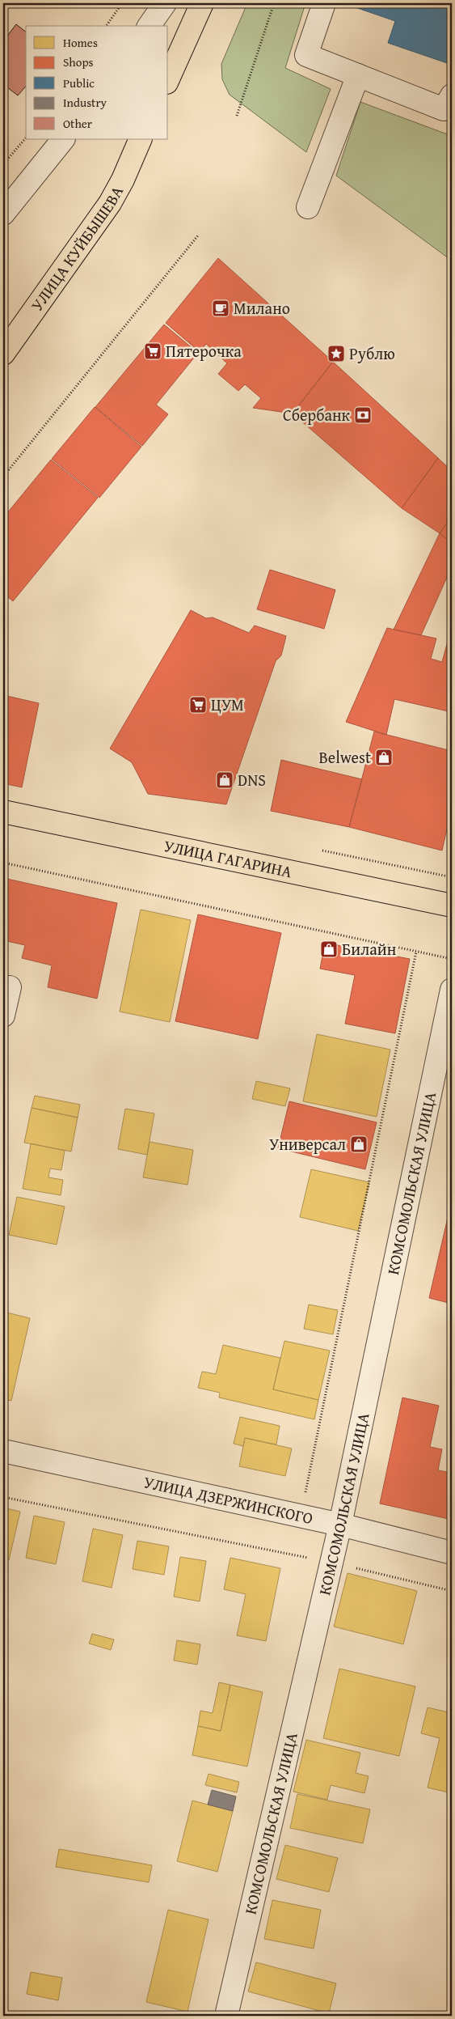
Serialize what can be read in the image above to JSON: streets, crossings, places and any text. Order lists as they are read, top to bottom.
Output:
{
  "streets": {
    "main road": ["УЛИЦА КУЙБЫШЕВА", "УЛИЦА ГАГАРИНА"],
    "street": ["КОМСОМОЛЬСКАЯ УЛИЦА", "УЛИЦА ДЗЕРЖИНСКОГО"]
  },
  "crossings": [
    ["КОМСОМОЛЬСКАЯ УЛИЦА", "УЛИЦА ДЗЕРЖИНСКОГО"]
  ],
  "places": {
    "cafe": ["Милано"],
    "supermarket": ["Пятерочка", "ЦУМ"],
    "place": ["Рублю"],
    "bank": ["Сбербанк"],
    "shop": [
      "Belwest",
      "DNS",
      "Билайн",
      "Универсал"
    ]
  },
  "legend": [
    "Homes",
    "Shops",
    "Public",
    "Industry",
    "Other"
  ]
}
